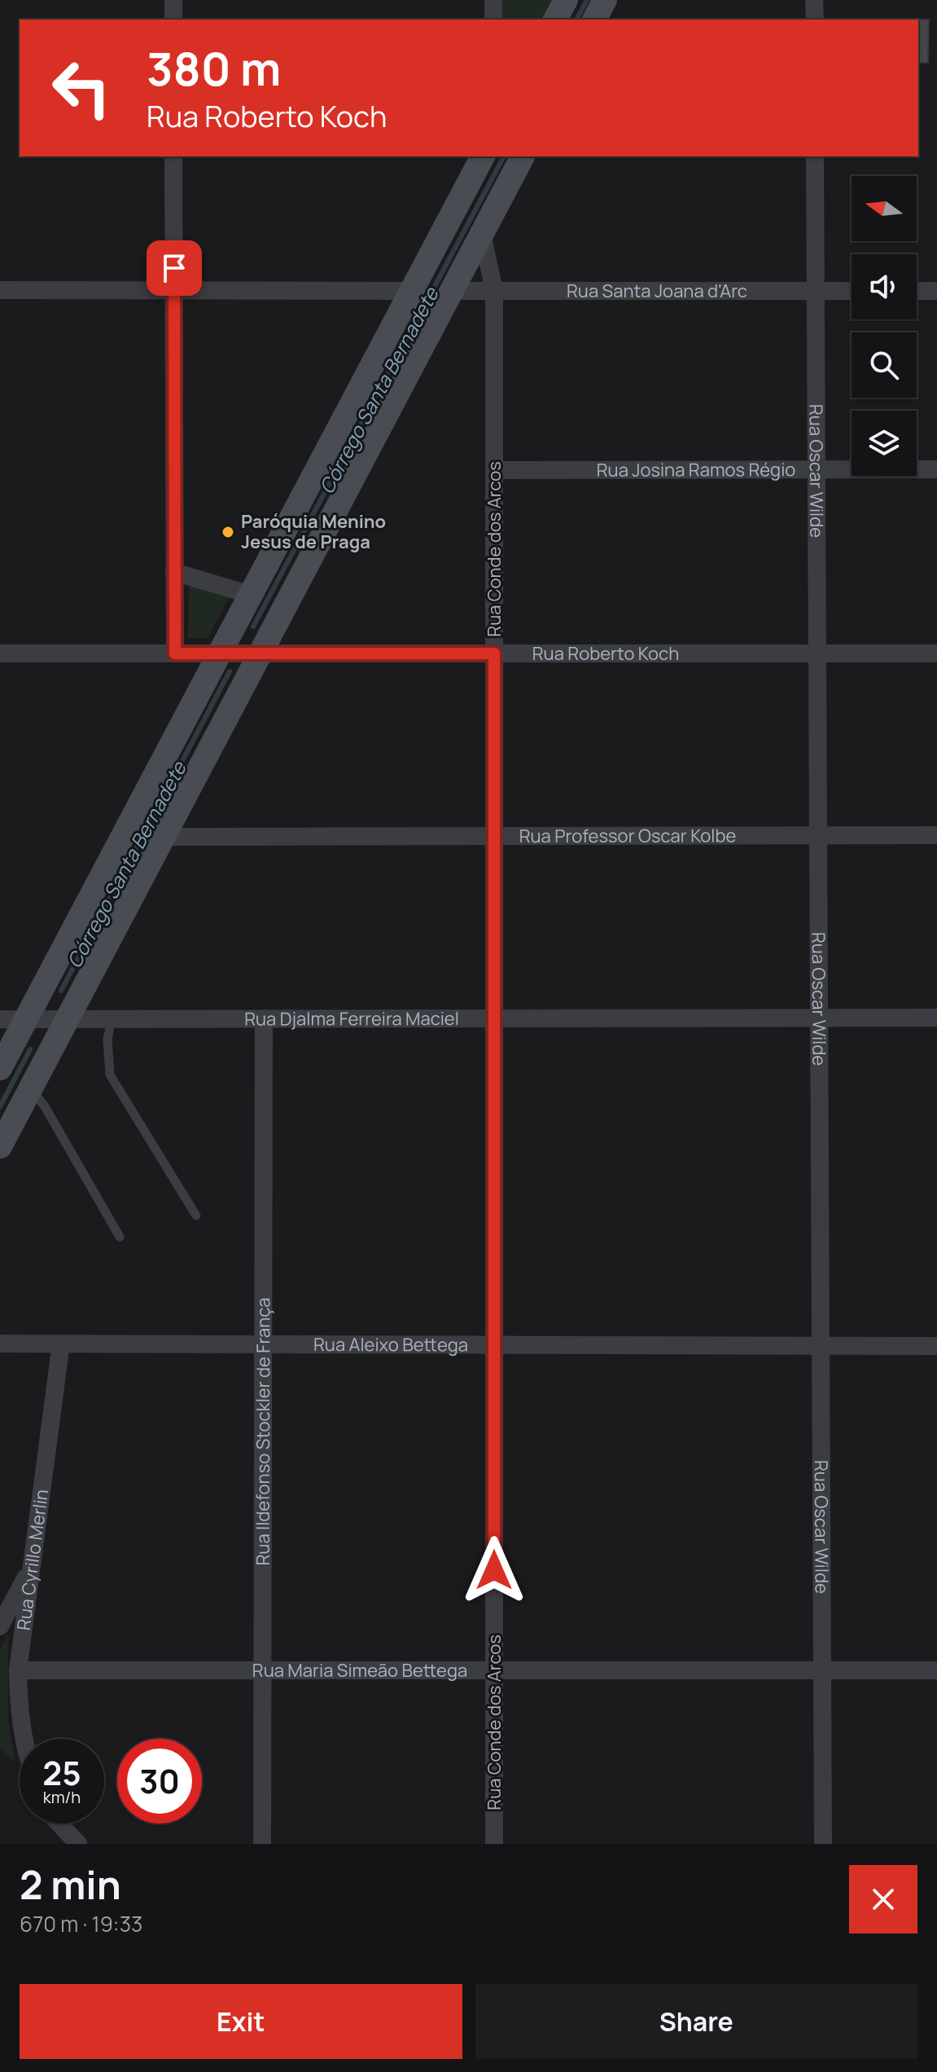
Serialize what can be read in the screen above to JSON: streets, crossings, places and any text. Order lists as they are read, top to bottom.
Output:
{
  "streets": {
    "street": [
      "Rua Santa Joana d'Arc",
      "Rua Josina Ramos Régio",
      "Rua Oscar Wilde",
      "Rua Conde dos Arcos",
      "Rua Roberto Koch",
      "Rua Professor Oscar Kolbe",
      "Rua Djalma Ferreira Maciel",
      "Rua Aleixo Bettega",
      "Rua Ildefonso Stockler de França",
      "Rua Cyrillo Merlin",
      "Rua Maria Simeão Bettega"
    ]
  },
  "crossings": [
    ["Rua Santa Joana d'Arc", "Rua Oscar Wilde"],
    ["Rua Santa Joana d'Arc", "Rua Conde dos Arcos"],
    ["Rua Josina Ramos Régio", "Rua Oscar Wilde"],
    ["Rua Josina Ramos Régio", "Rua Conde dos Arcos"],
    ["Rua Oscar Wilde", "Rua Roberto Koch"],
    ["Rua Oscar Wilde", "Rua Professor Oscar Kolbe"],
    ["Rua Oscar Wilde", "Rua Djalma Ferreira Maciel"],
    ["Rua Oscar Wilde", "Rua Aleixo Bettega"],
    ["Rua Oscar Wilde", "Rua Maria Simeão Bettega"],
    ["Rua Conde dos Arcos", "Rua Roberto Koch"],
    ["Rua Conde dos Arcos", "Rua Professor Oscar Kolbe"],
    ["Rua Conde dos Arcos", "Rua Djalma Ferreira Maciel"],
    ["Rua Conde dos Arcos", "Rua Aleixo Bettega"],
    ["Rua Conde dos Arcos", "Rua Maria Simeão Bettega"],
    ["Rua Djalma Ferreira Maciel", "Rua Ildefonso Stockler de França"],
    ["Rua Aleixo Bettega", "Rua Ildefonso Stockler de França"],
    ["Rua Aleixo Bettega", "Rua Cyrillo Merlin"],
    ["Rua Ildefonso Stockler de França", "Rua Maria Simeão Bettega"],
    ["Rua Cyrillo Merlin", "Rua Maria Simeão Bettega"]
  ],
  "water": ["Córrego Santa Bernadete"],
  "places": ["Paróquia Menino Jesus de Praga"],
  "north": "left",
  "page": {
    "turn": ["380 m", "Rua Roberto Koch"],
    "speed": "25 km/h",
    "limit": "30",
    "heading": ["2 min", "670 m · 19:33"],
    "buttons": ["Exit", "Share"]
  }
}
